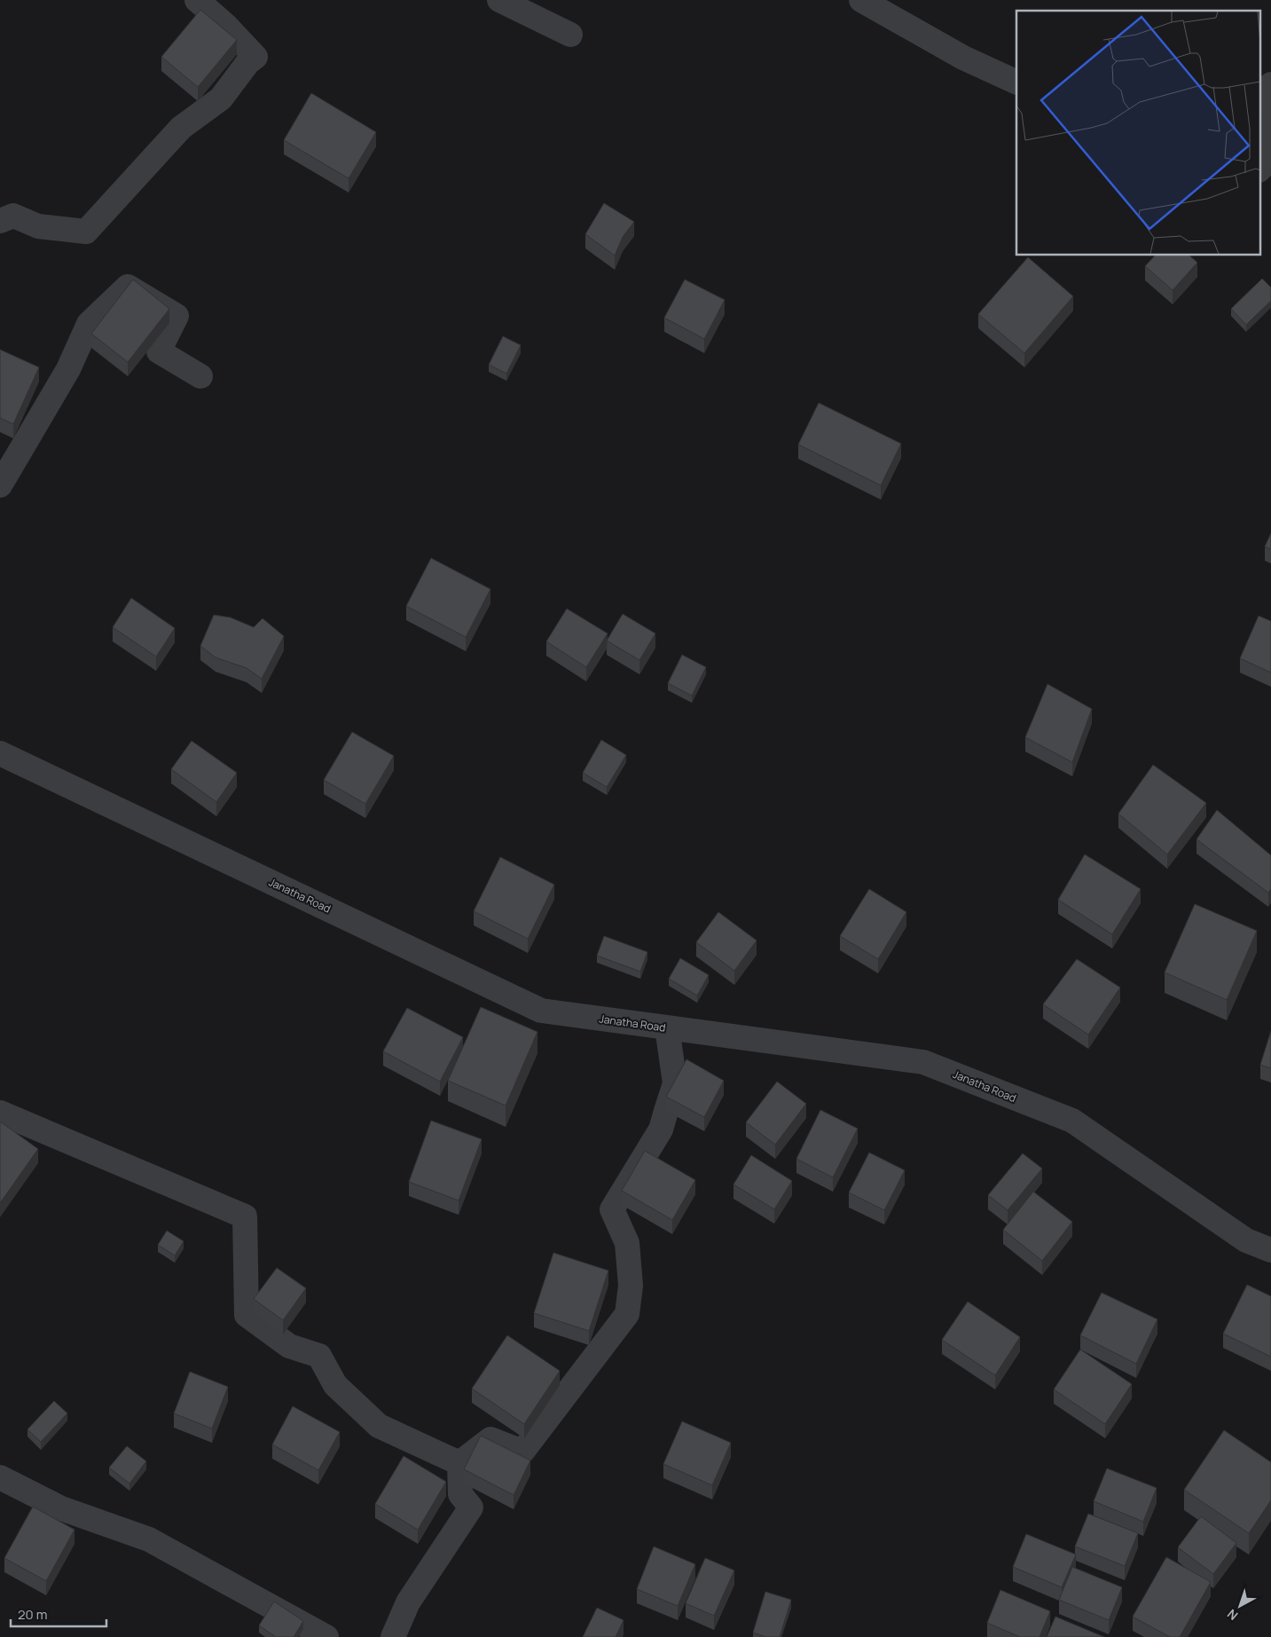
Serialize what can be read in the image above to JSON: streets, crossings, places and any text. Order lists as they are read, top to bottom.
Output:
{
  "streets": {
    "street": ["Janatha Road"]
  },
  "scale_bar": "20 m",
  "north": "bottom left"
}
